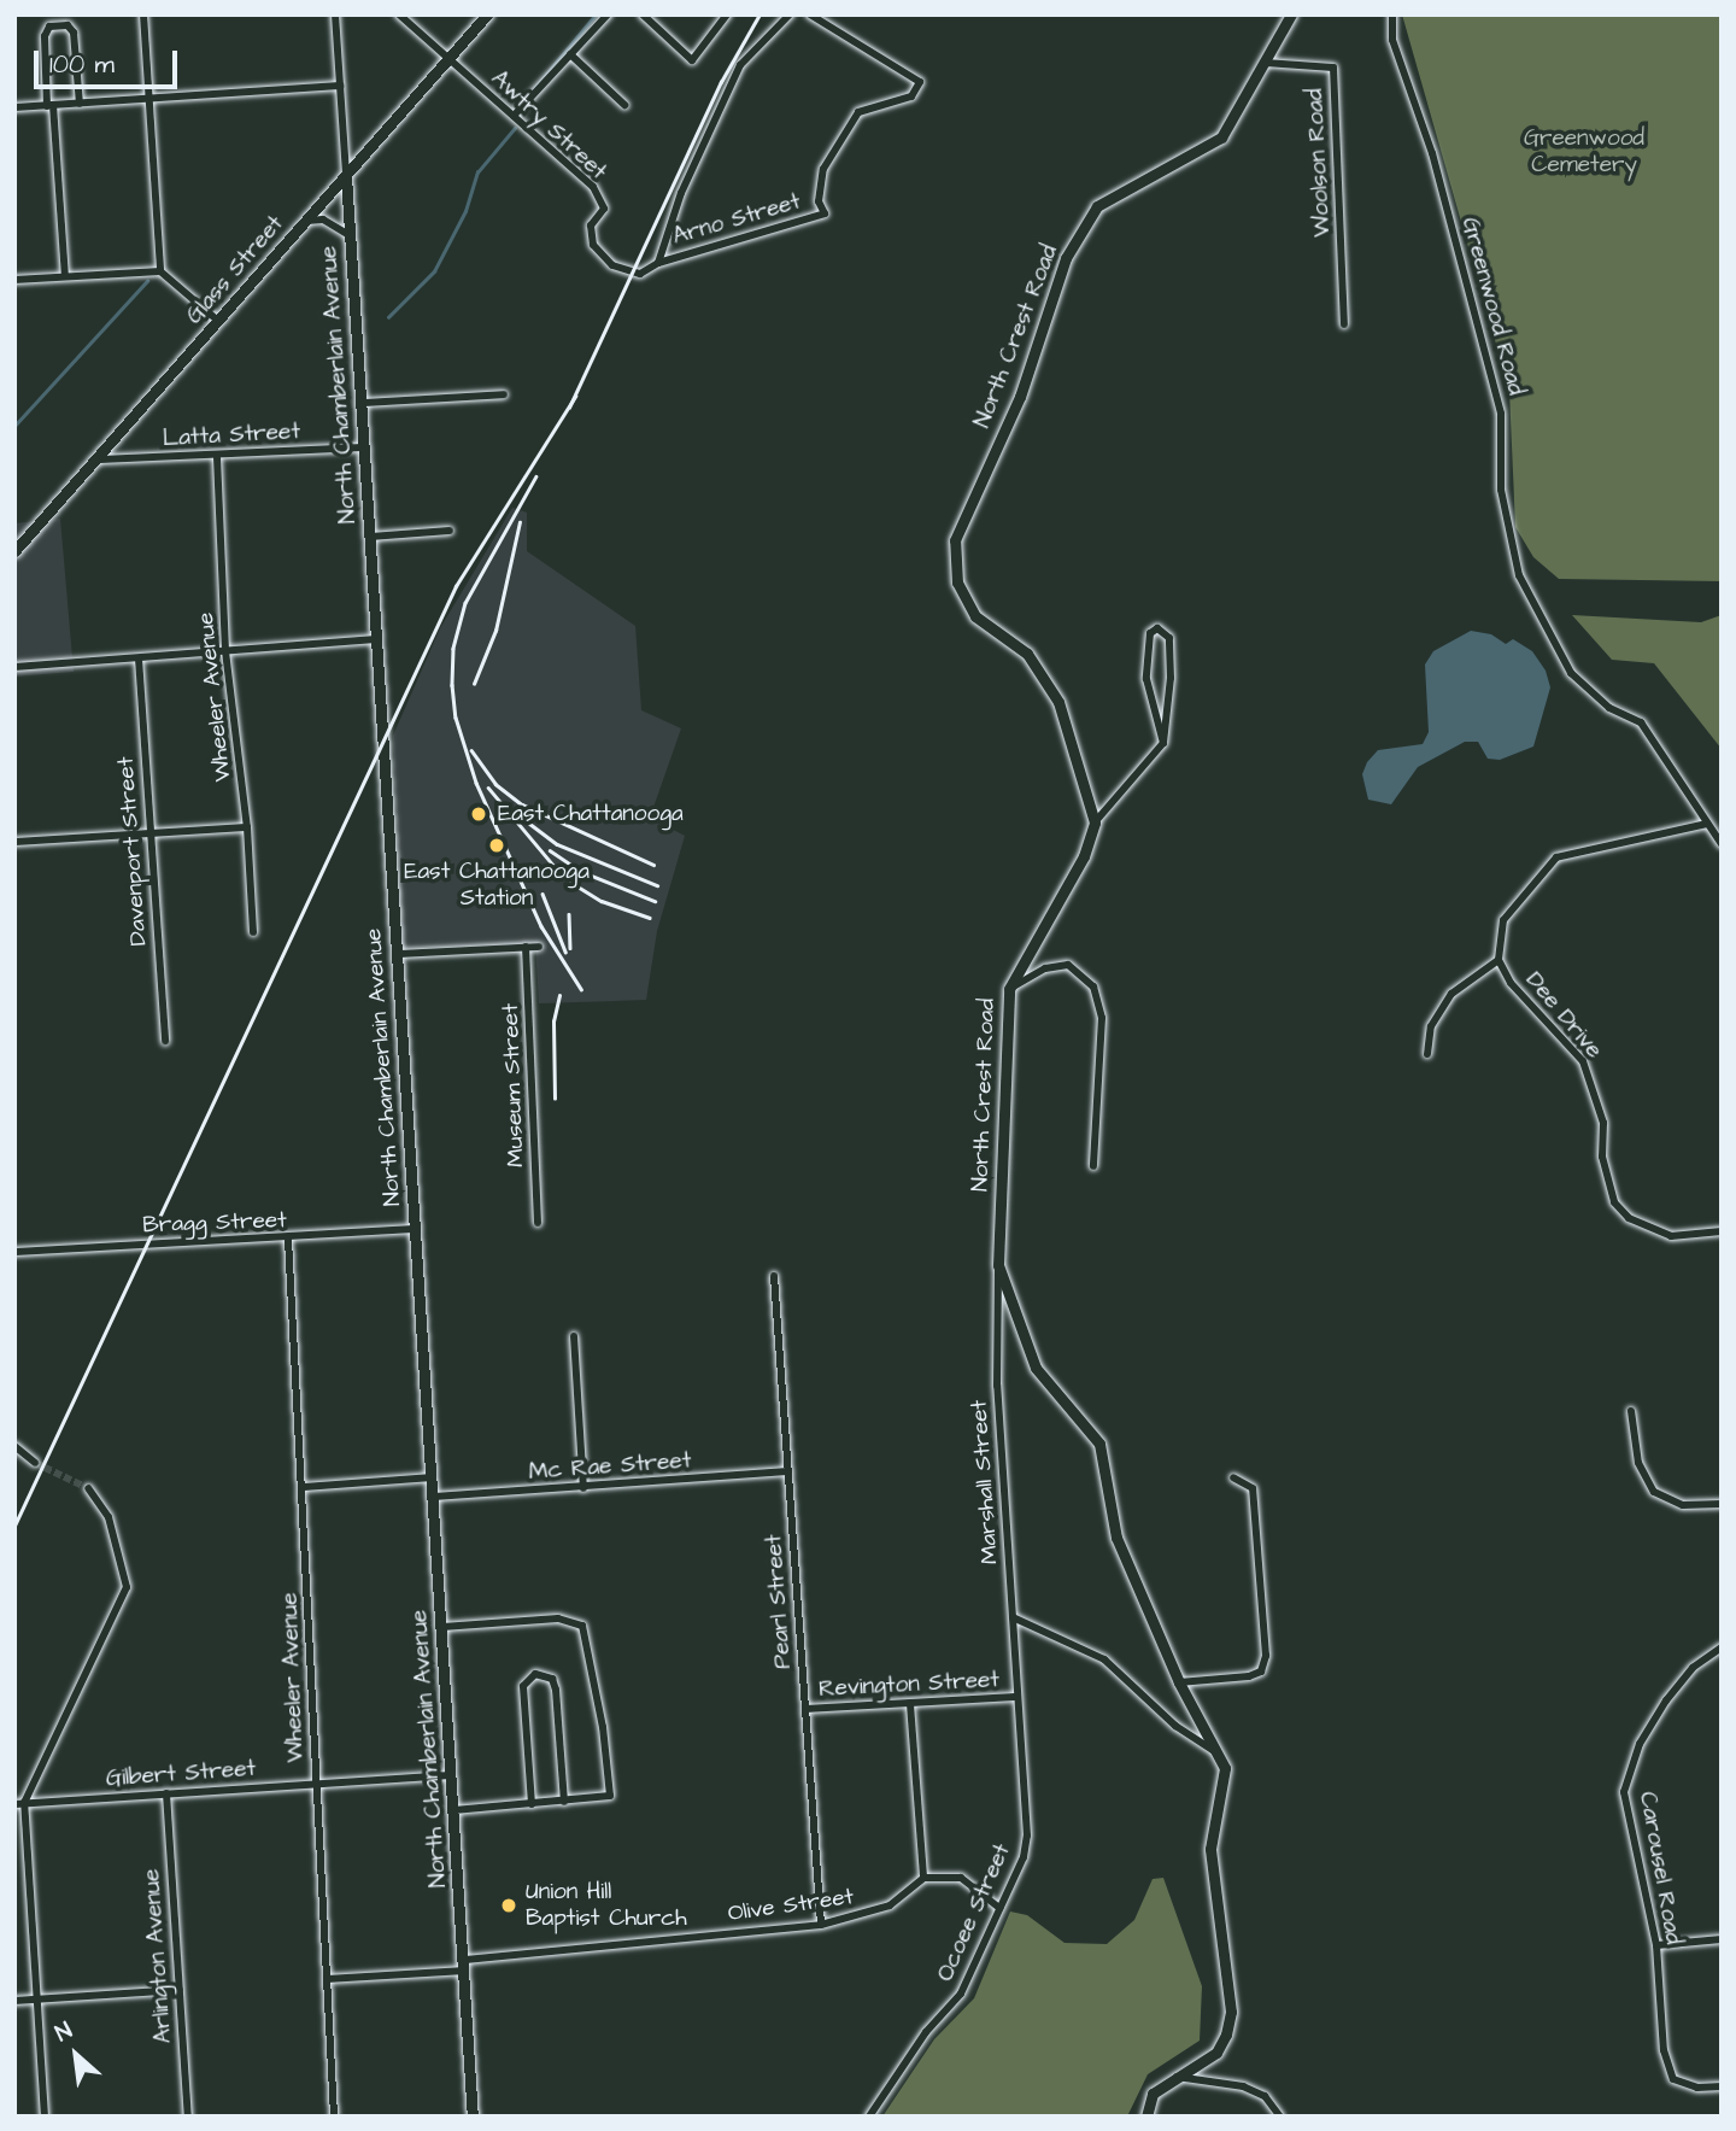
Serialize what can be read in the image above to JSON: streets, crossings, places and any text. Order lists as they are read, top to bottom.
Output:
{
  "streets": {
    "street": [
      "Awtry Street",
      "Woolson Road",
      "Arno Street",
      "Glass Street",
      "Greenwood Road",
      "North Crest Road",
      "North Chamberlain Avenue",
      "Latta Street",
      "Wheeler Avenue",
      "Davenport Street",
      "Dee Drive",
      "Museum Street",
      "Bragg Street",
      "Mc Rae Street",
      "Marshall Street",
      "Pearl Street",
      "Revington Street",
      "Gilbert Street",
      "Carousel Road",
      "Olive Street",
      "Ocoee Street",
      "Arlington Avenue"
    ]
  },
  "crossings": [
    ["Awtry Street", "Arno Street"],
    ["Awtry Street", "Glass Street"],
    ["Woolson Road", "North Crest Road"],
    ["Glass Street", "North Chamberlain Avenue"],
    ["Glass Street", "Latta Street"],
    ["Greenwood Road", "Dee Drive"],
    ["North Crest Road", "Marshall Street"],
    ["North Chamberlain Avenue", "Latta Street"],
    ["North Chamberlain Avenue", "Bragg Street"],
    ["North Chamberlain Avenue", "Mc Rae Street"],
    ["North Chamberlain Avenue", "Gilbert Street"],
    ["North Chamberlain Avenue", "Olive Street"],
    ["Latta Street", "Wheeler Avenue"],
    ["Wheeler Avenue", "Bragg Street"],
    ["Wheeler Avenue", "Gilbert Street"],
    ["Wheeler Avenue", "Olive Street"],
    ["Mc Rae Street", "Pearl Street"],
    ["Marshall Street", "Revington Street"],
    ["Marshall Street", "Ocoee Street"],
    ["Pearl Street", "Revington Street"],
    ["Pearl Street", "Olive Street"],
    ["Revington Street", "Ocoee Street"],
    ["Gilbert Street", "Arlington Avenue"]
  ],
  "parks": ["Greenwood Cemetery"],
  "places": ["East Chattanooga", "East Chattanooga Station", "Union Hill Baptist Church"],
  "scale_bar": "100 m",
  "north": "top left"
}
